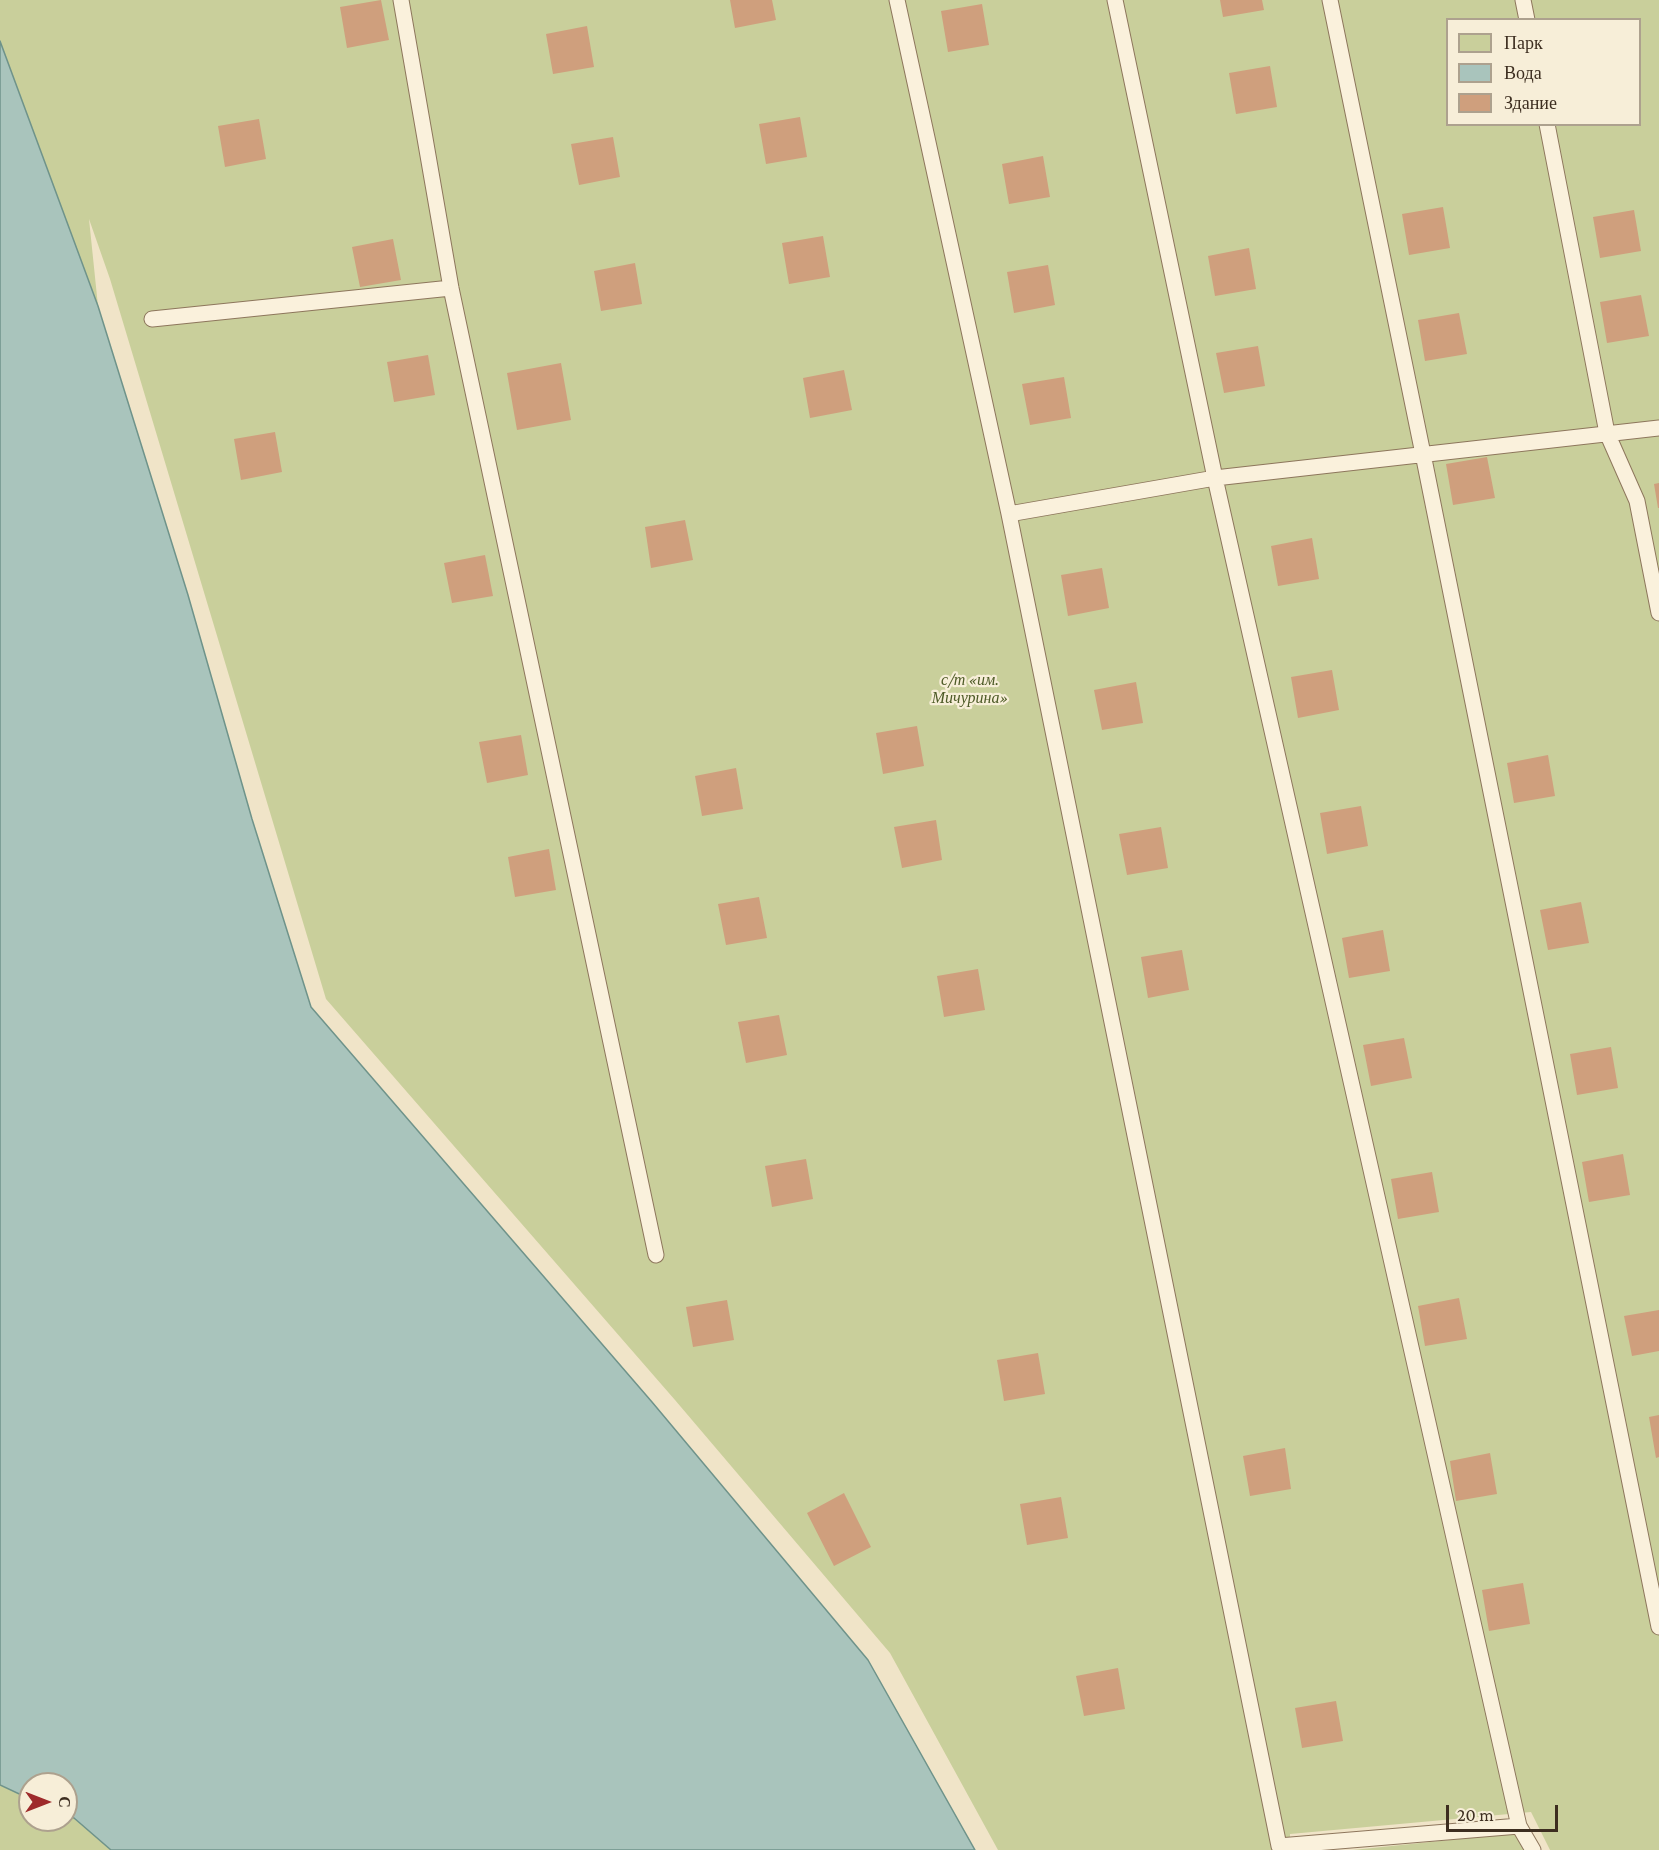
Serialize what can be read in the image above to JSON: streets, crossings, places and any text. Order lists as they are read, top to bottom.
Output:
{
  "parks": ["с/т «им. Мичурина»"],
  "legend": ["Парк", "Вода", "Здание"],
  "scale_bar": "20 m",
  "north": "right"
}
